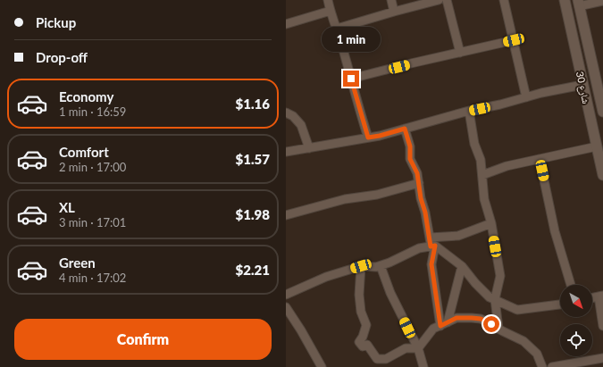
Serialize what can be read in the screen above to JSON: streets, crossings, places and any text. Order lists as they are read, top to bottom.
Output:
{
  "streets": {
    "street": ["شارع 30"]
  },
  "north": "bottom right",
  "page": {
    "banner": ["Pickup", "Drop-off"],
    "bubble": "1 min",
    "list": [
      {
        "name": "Economy",
        "note": "1 min · 16:59",
        "value": "$1.16"
      },
      {
        "name": "Comfort",
        "note": "2 min · 17:00",
        "value": "$1.57"
      },
      {
        "name": "XL",
        "note": "3 min · 17:01",
        "value": "$1.98"
      },
      {
        "name": "Green",
        "note": "4 min · 17:02",
        "value": "$2.21"
      }
    ],
    "buttons": "Confirm"
  }
}
